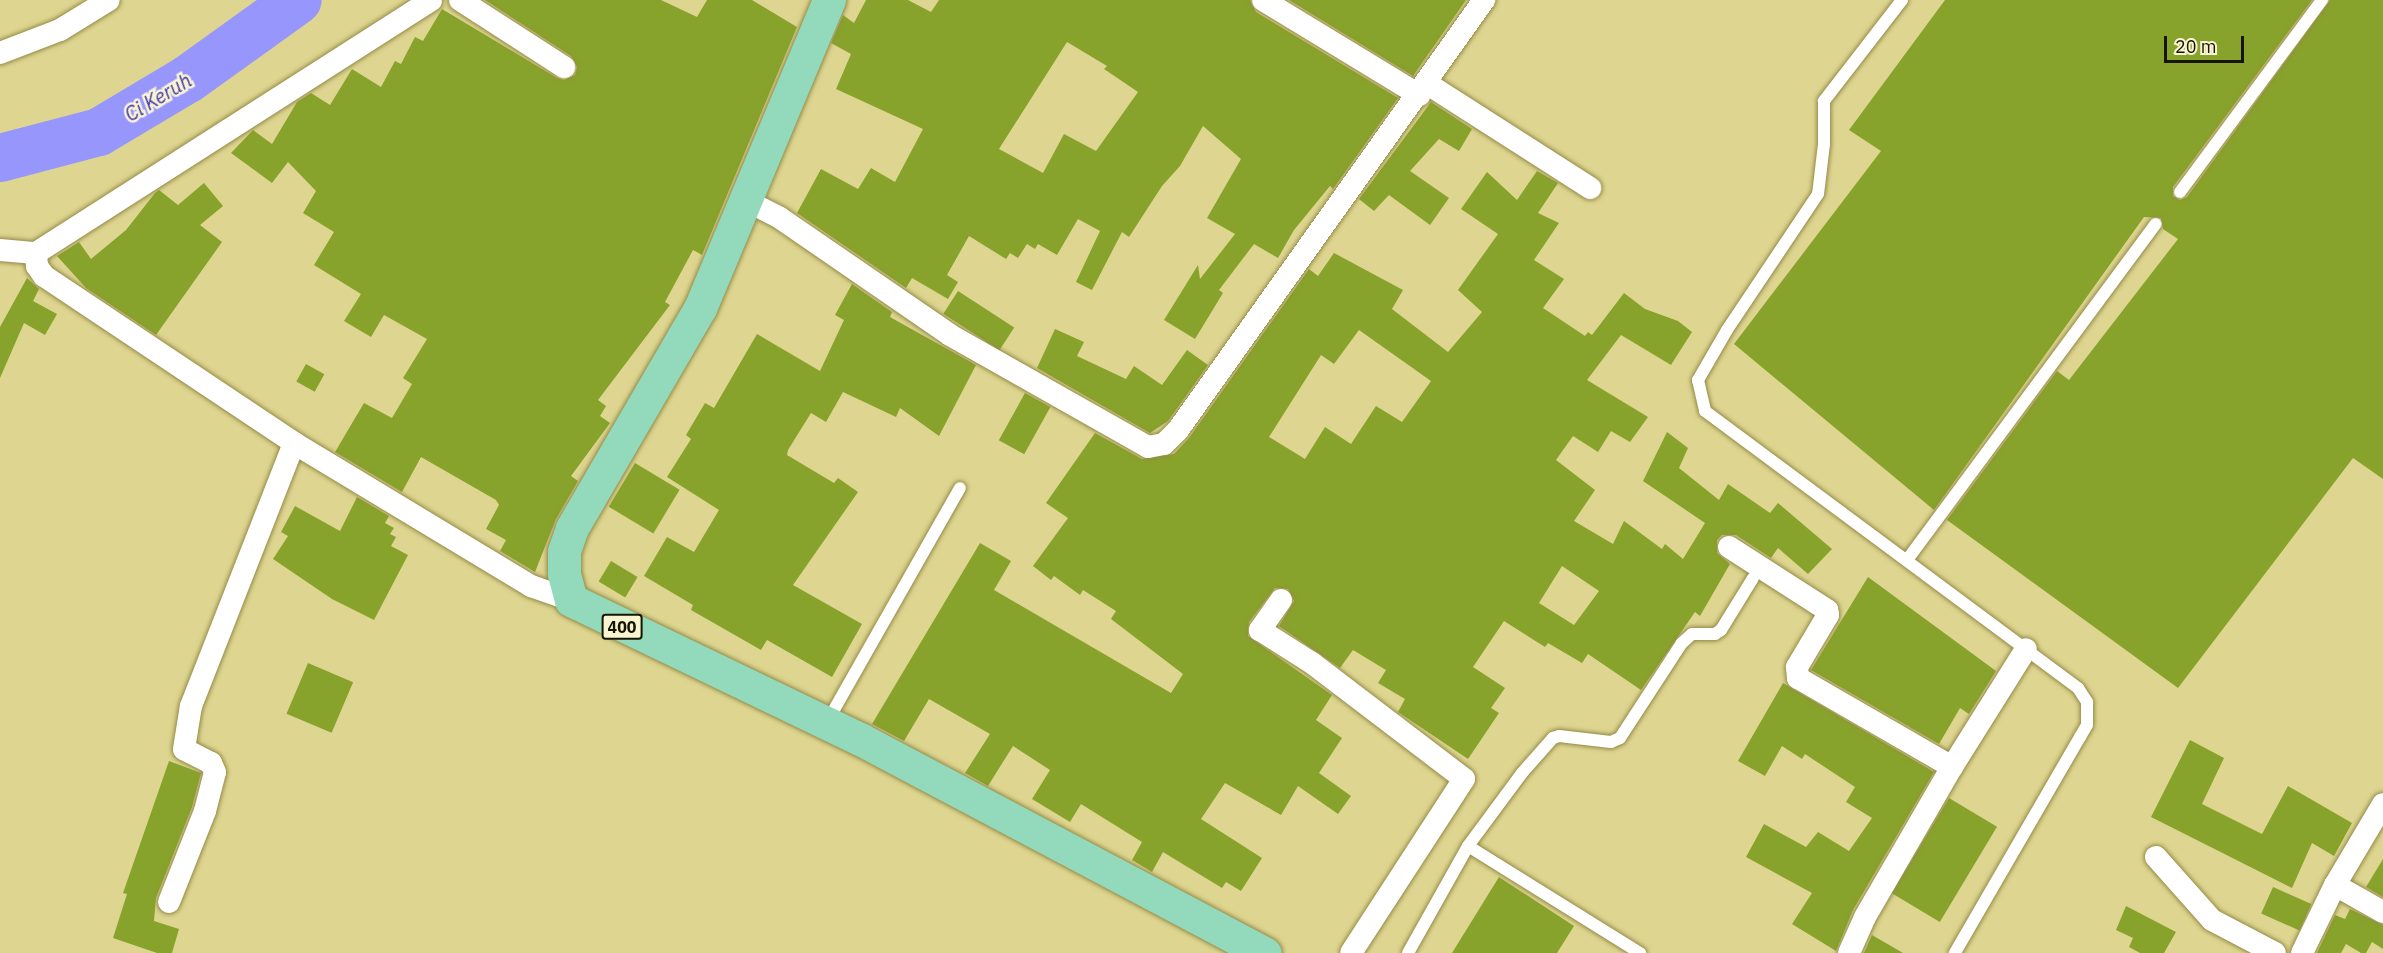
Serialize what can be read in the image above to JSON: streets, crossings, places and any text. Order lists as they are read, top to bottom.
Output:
{
  "streets": {
    "main road": ["400"]
  },
  "water": ["Ci Keruh"],
  "scale_bar": "20 m"
}
